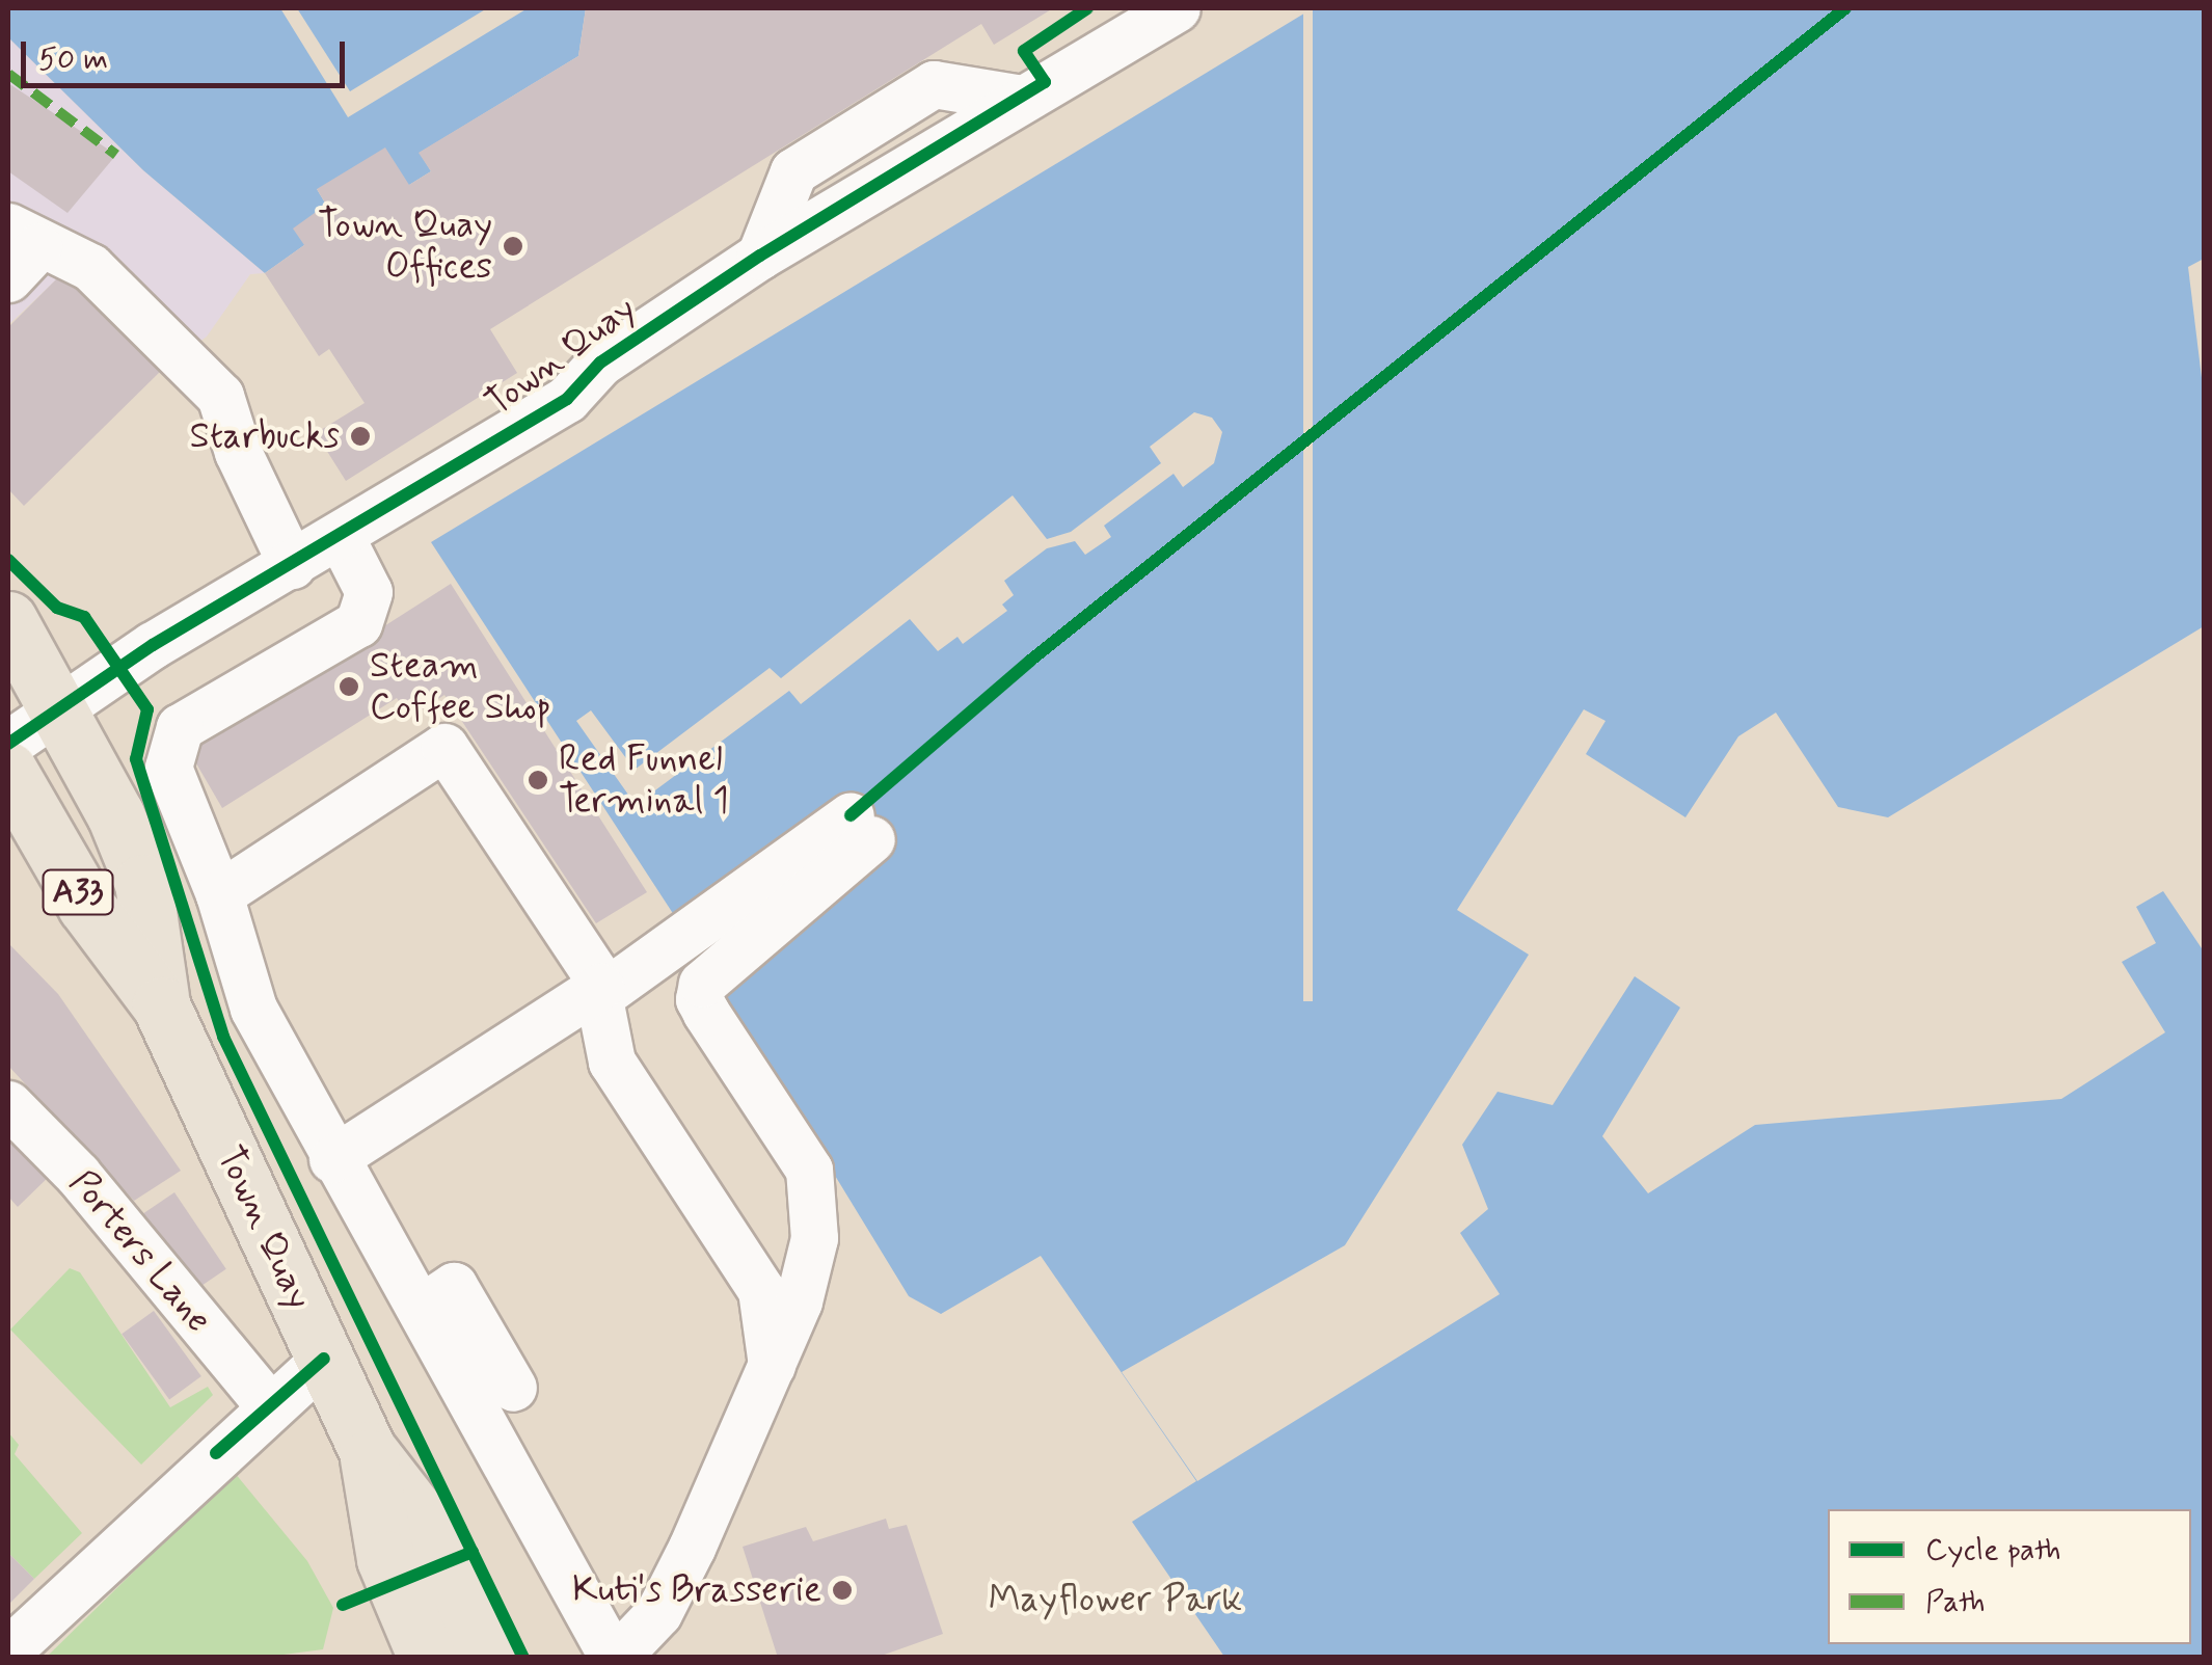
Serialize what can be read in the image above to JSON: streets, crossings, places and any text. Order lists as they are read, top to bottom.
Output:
{
  "streets": {
    "main road": ["Town Quay", "A33"],
    "street": ["Porters Lane"]
  },
  "parks": ["Mayflower Park"],
  "places": [
    "Town Quay Offices",
    "Starbucks",
    "Steam Coffee Shop",
    "Red Funnel Terminal 1",
    "Kuti's Brasserie"
  ],
  "legend": ["Cycle path", "Path"],
  "scale_bar": "50 m"
}
